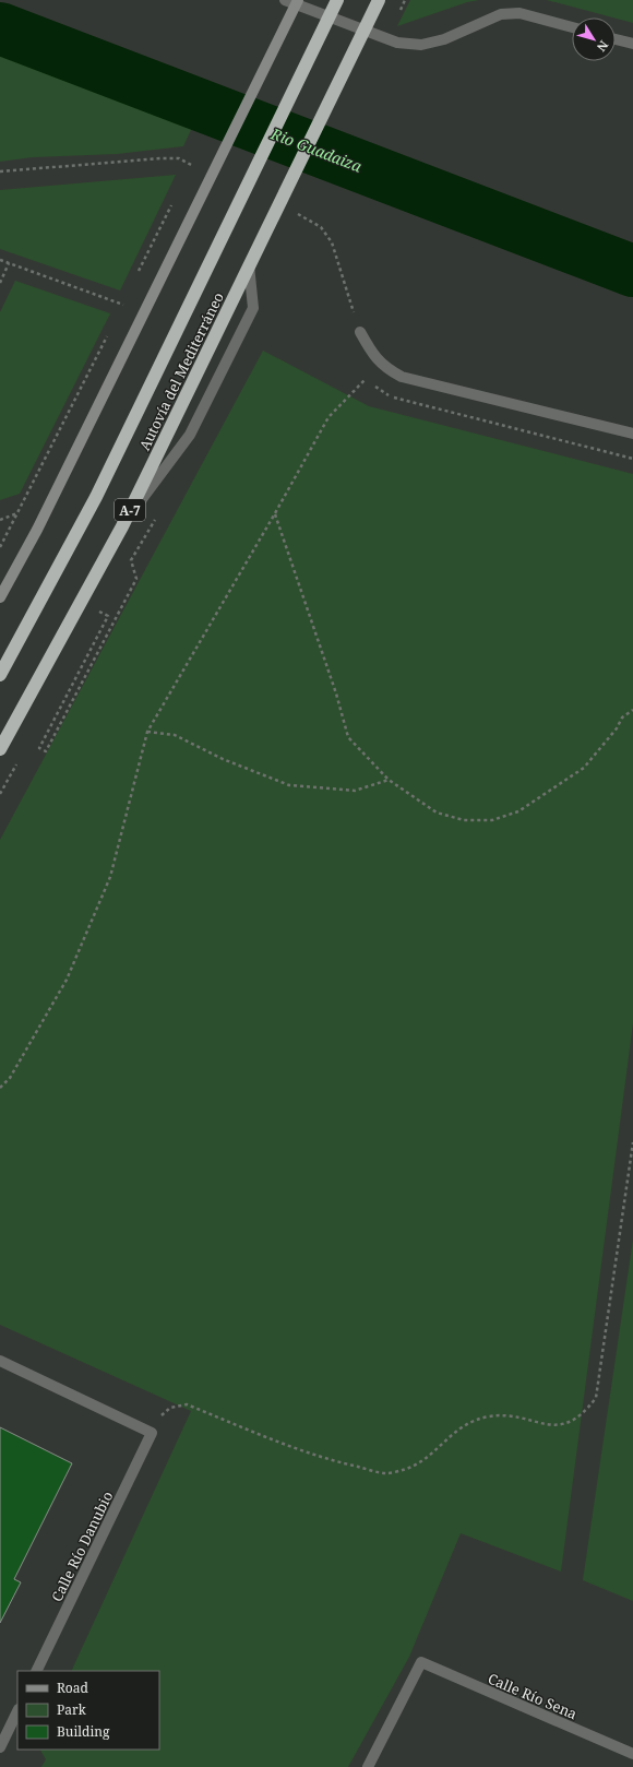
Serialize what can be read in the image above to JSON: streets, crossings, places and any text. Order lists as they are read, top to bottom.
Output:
{
  "streets": {
    "highway": ["Autovía del Mediterráneo", "A-7"],
    "street": ["Calle Río Danubio", "Calle Río Sena"]
  },
  "water": ["Rio Guadaiza"],
  "legend": ["Road", "Park", "Building"],
  "north": "bottom right"
}
